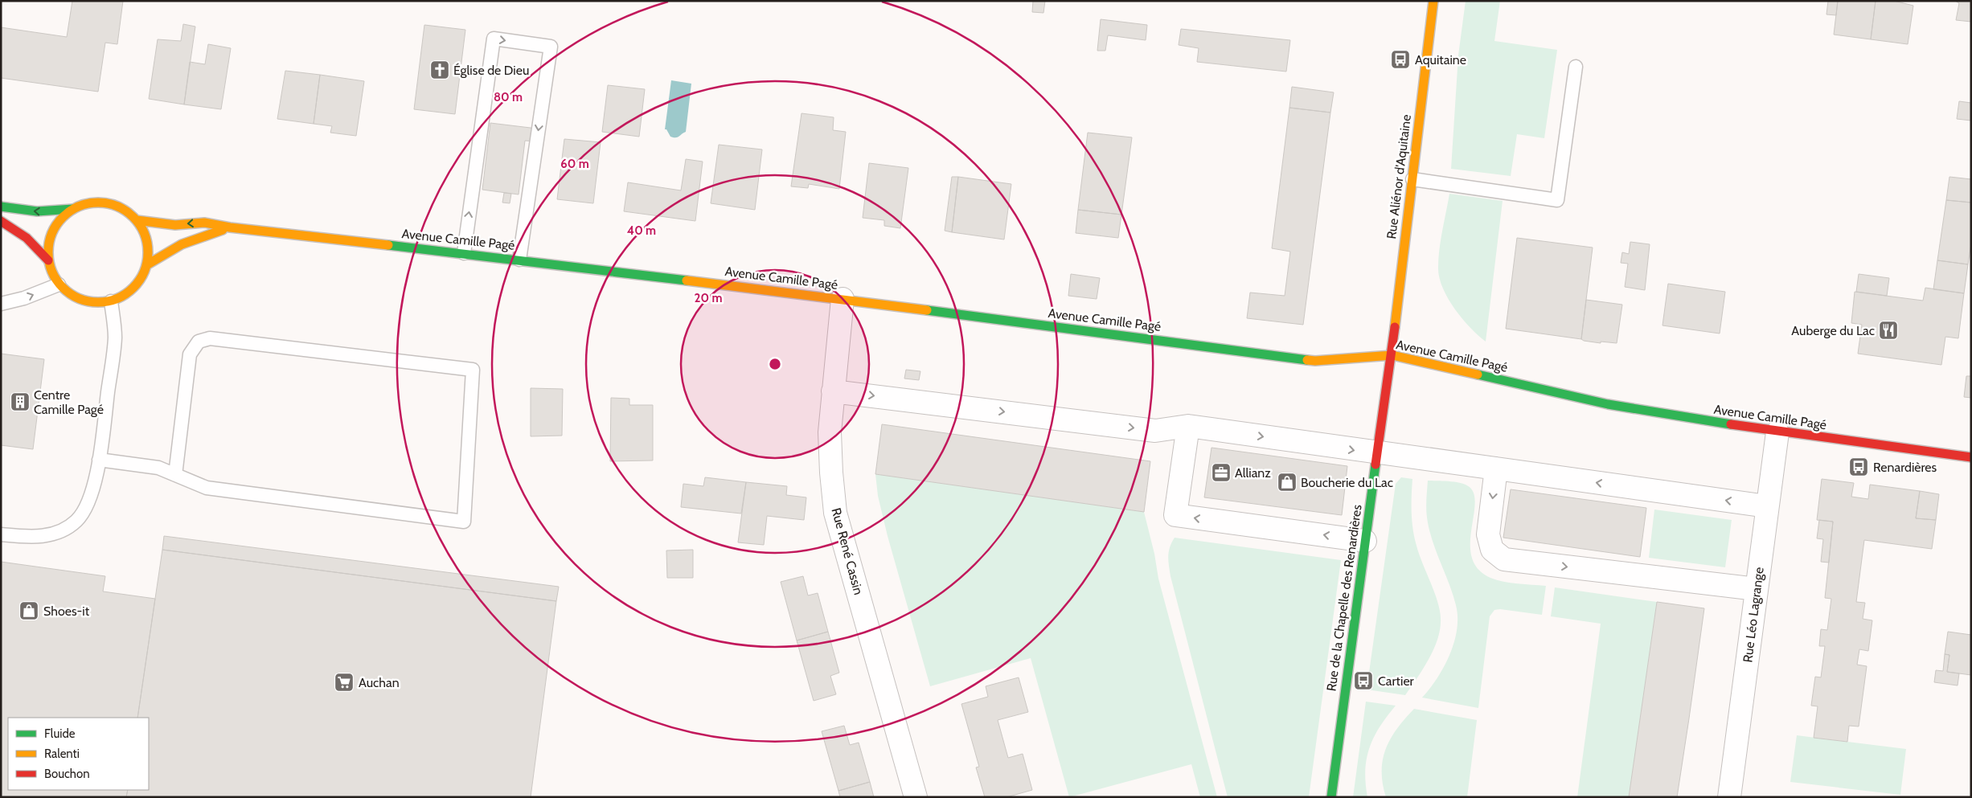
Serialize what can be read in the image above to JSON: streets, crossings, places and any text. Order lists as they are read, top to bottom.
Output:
{
  "streets": {
    "main road": ["Rue Aliénor d'Aquitaine", "Avenue Camille Pagé", "Rue de la Chapelle des Renardières"],
    "street": ["Rue René Cassin", "Rue Léo Lagrange"]
  },
  "crossings": [
    ["Rue Aliénor d'Aquitaine", "Avenue Camille Pagé"],
    ["Rue Aliénor d'Aquitaine", "Rue de la Chapelle des Renardières"],
    ["Avenue Camille Pagé", "Rue René Cassin"],
    ["Avenue Camille Pagé", "Rue de la Chapelle des Renardières"],
    ["Avenue Camille Pagé", "Rue Léo Lagrange"]
  ],
  "places": {
    "bus stop": ["Aquitaine", "Renardières", "Cartier"],
    "church": ["Église de Dieu"],
    "restaurant": ["Auberge du Lac"],
    "building": ["Centre Camille Pagé"],
    "office": ["Allianz"],
    "shop": ["Boucherie du Lac", "Shoes-it"],
    "supermarket": ["Auchan"]
  },
  "legend": ["Fluide", "Ralenti", "Bouchon"],
  "rings": [
    "80 m",
    "60 m",
    "40 m",
    "20 m"
  ]
}
